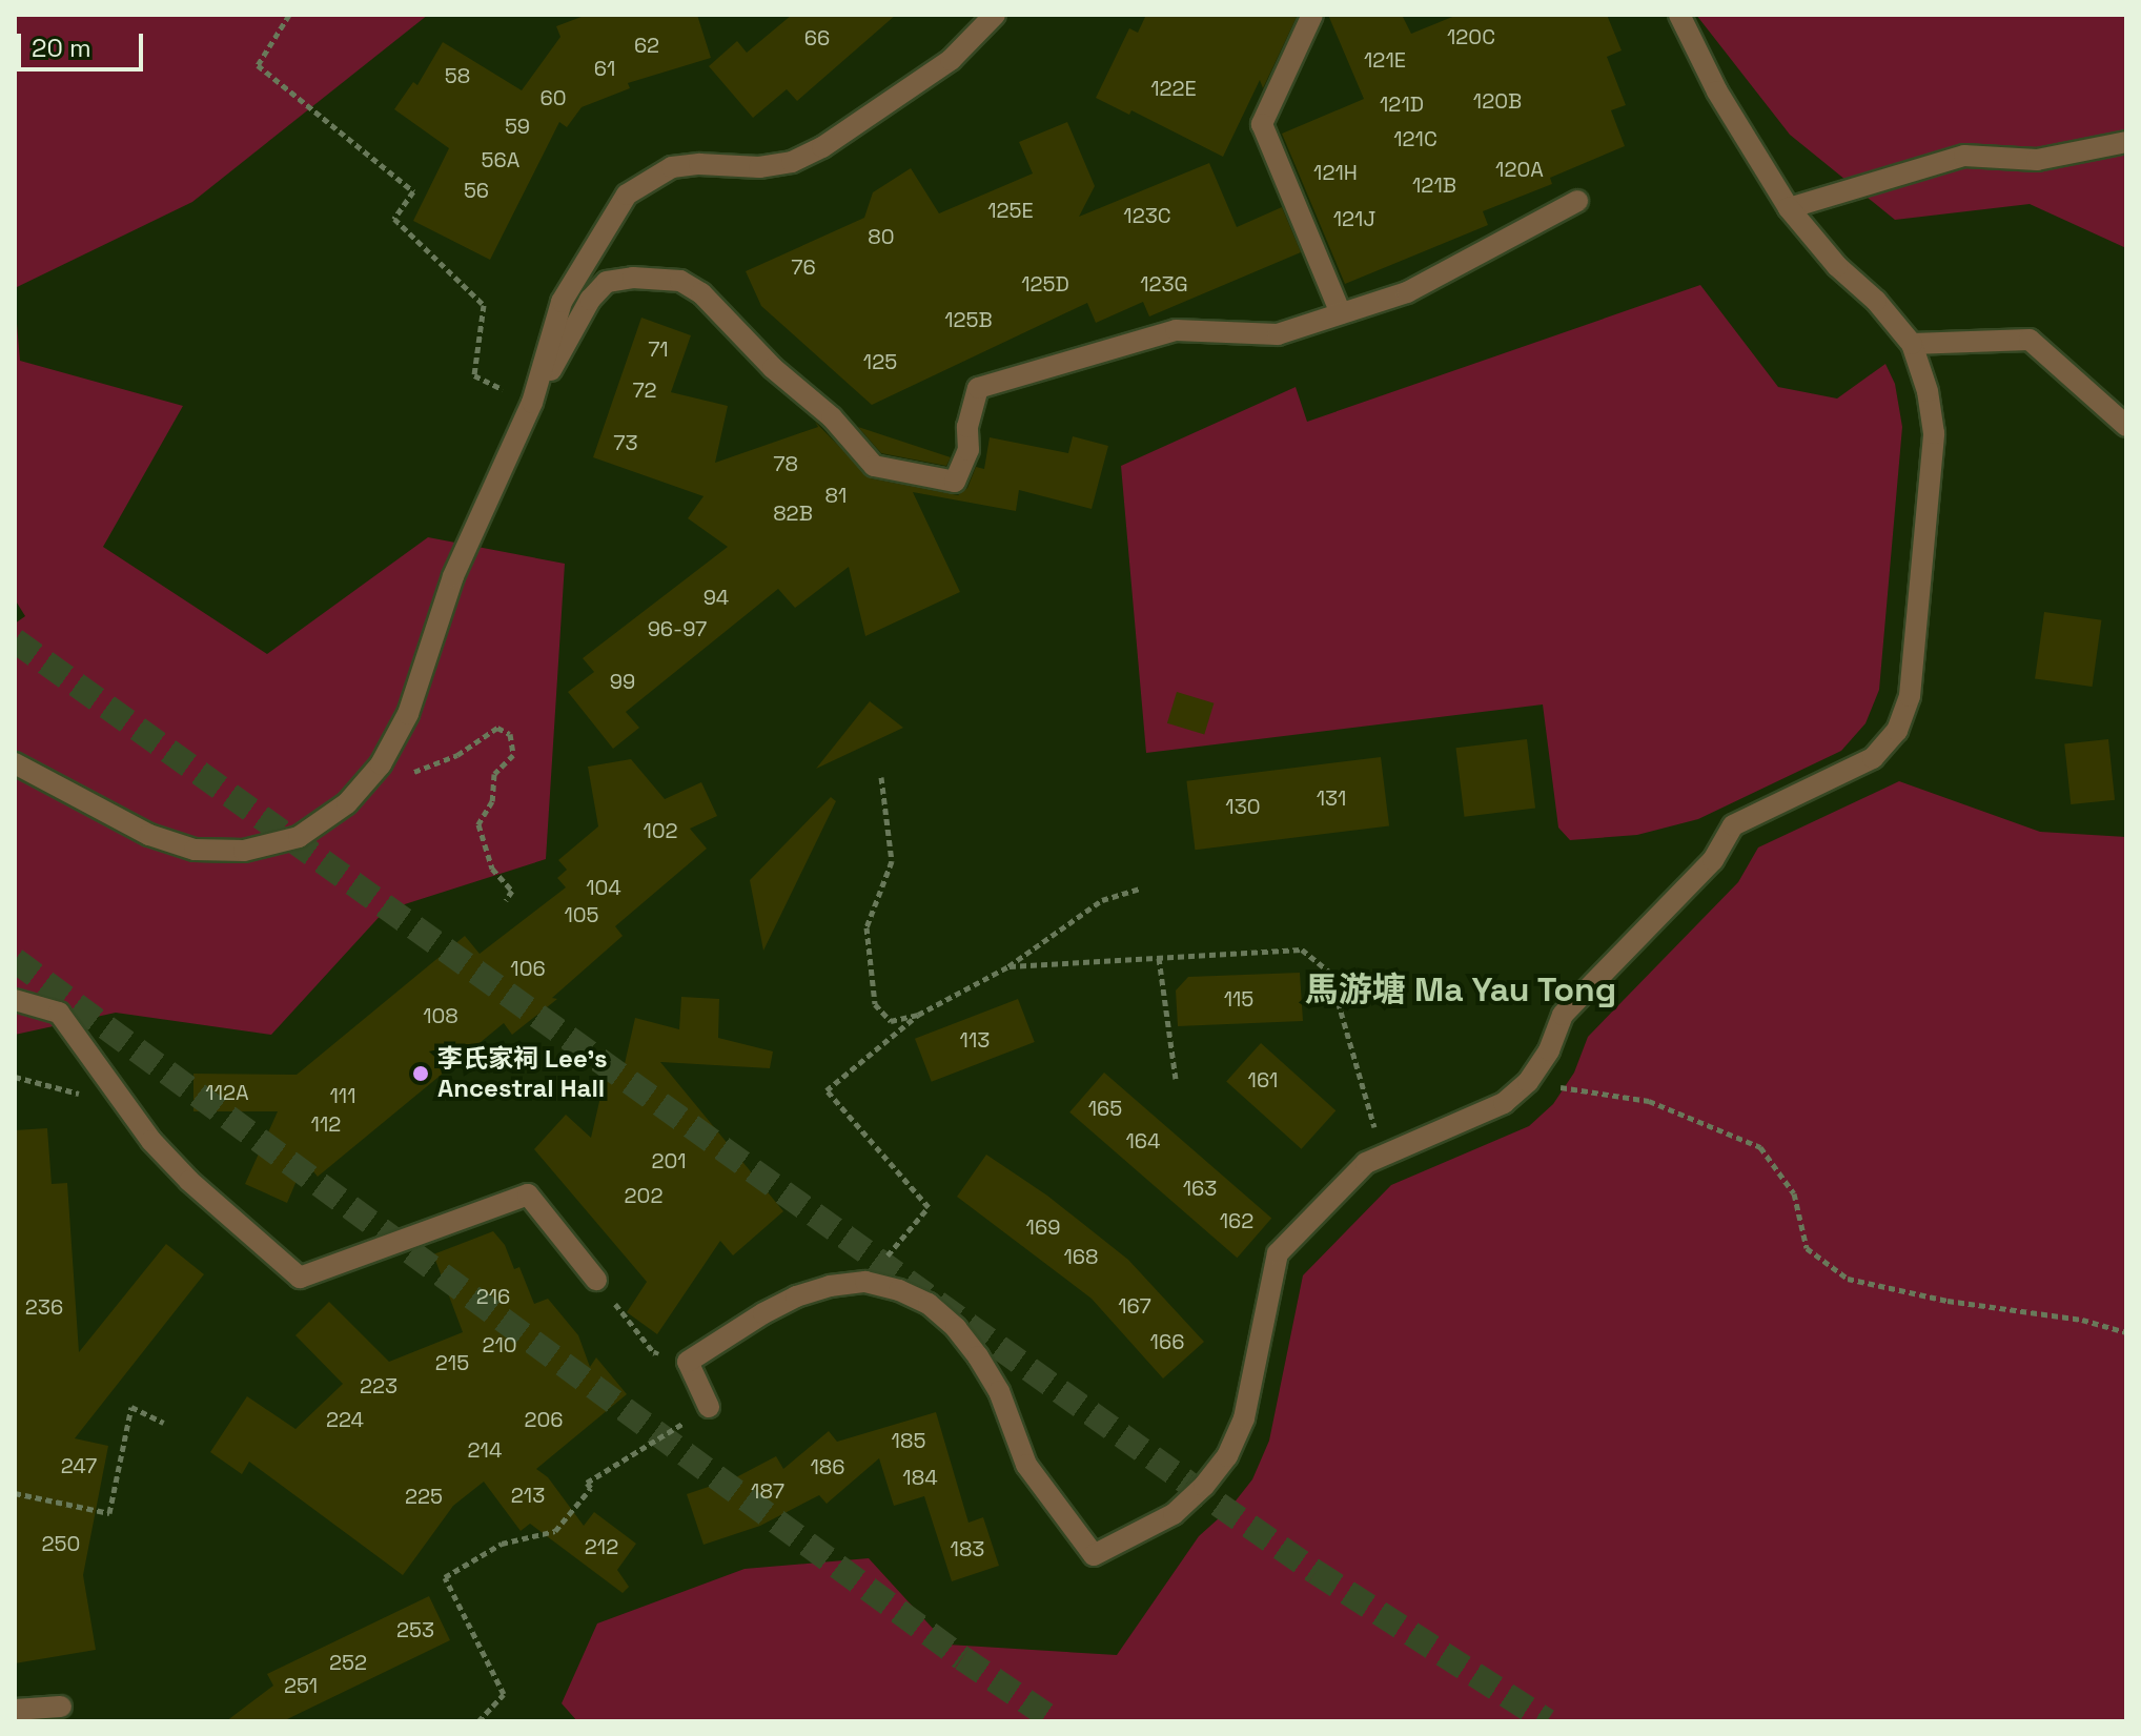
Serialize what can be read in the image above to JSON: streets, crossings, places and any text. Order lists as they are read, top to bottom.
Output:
{
  "districts": ["馬游塘 Ma Yau Tong"],
  "places": ["李氏家祠 Lee's Ancestral Hall"],
  "house_numbers": [
    "120C",
    "66",
    "62",
    "121E",
    "61",
    "58",
    "122E",
    "60",
    "120B",
    "121D",
    "59",
    "121C",
    "56A",
    "120A",
    "121H",
    "121B",
    "56",
    "125E",
    "123C",
    "121J",
    "80",
    "76",
    "125D",
    "123G",
    "125B",
    "71",
    "125",
    "72",
    "73",
    "78",
    "81",
    "82B",
    "94",
    "96-97",
    "99",
    "131",
    "130",
    "102",
    "104",
    "105",
    "106",
    "115",
    "108",
    "113",
    "161",
    "112A",
    "111",
    "165",
    "112",
    "164",
    "201",
    "163",
    "202",
    "162",
    "169",
    "168",
    "216",
    "167",
    "236",
    "166",
    "210",
    "215",
    "223",
    "224",
    "206",
    "185",
    "214",
    "247",
    "186",
    "184",
    "187",
    "213",
    "225",
    "250",
    "212",
    "183",
    "253",
    "252",
    "251"
  ],
  "scale_bar": "20 m"
}
